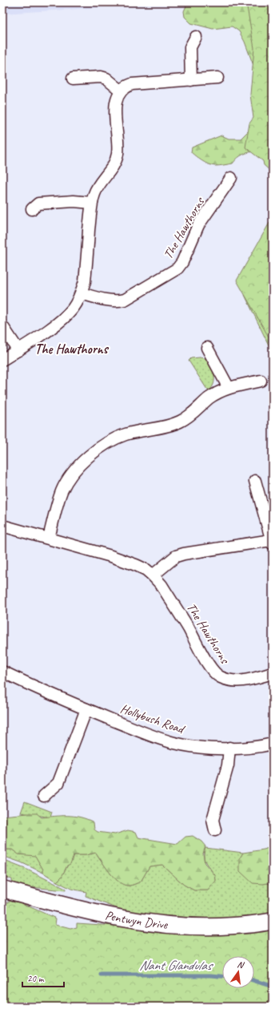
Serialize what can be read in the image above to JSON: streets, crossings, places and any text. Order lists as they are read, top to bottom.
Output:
{
  "streets": {
    "street": ["The Hawthorns", "Hollybush Road", "Pentwyn Drive"]
  },
  "districts": ["The Hawthorns"],
  "water": ["Nant Glandulas"],
  "scale_bar": "20 m",
  "north": "top"
}
